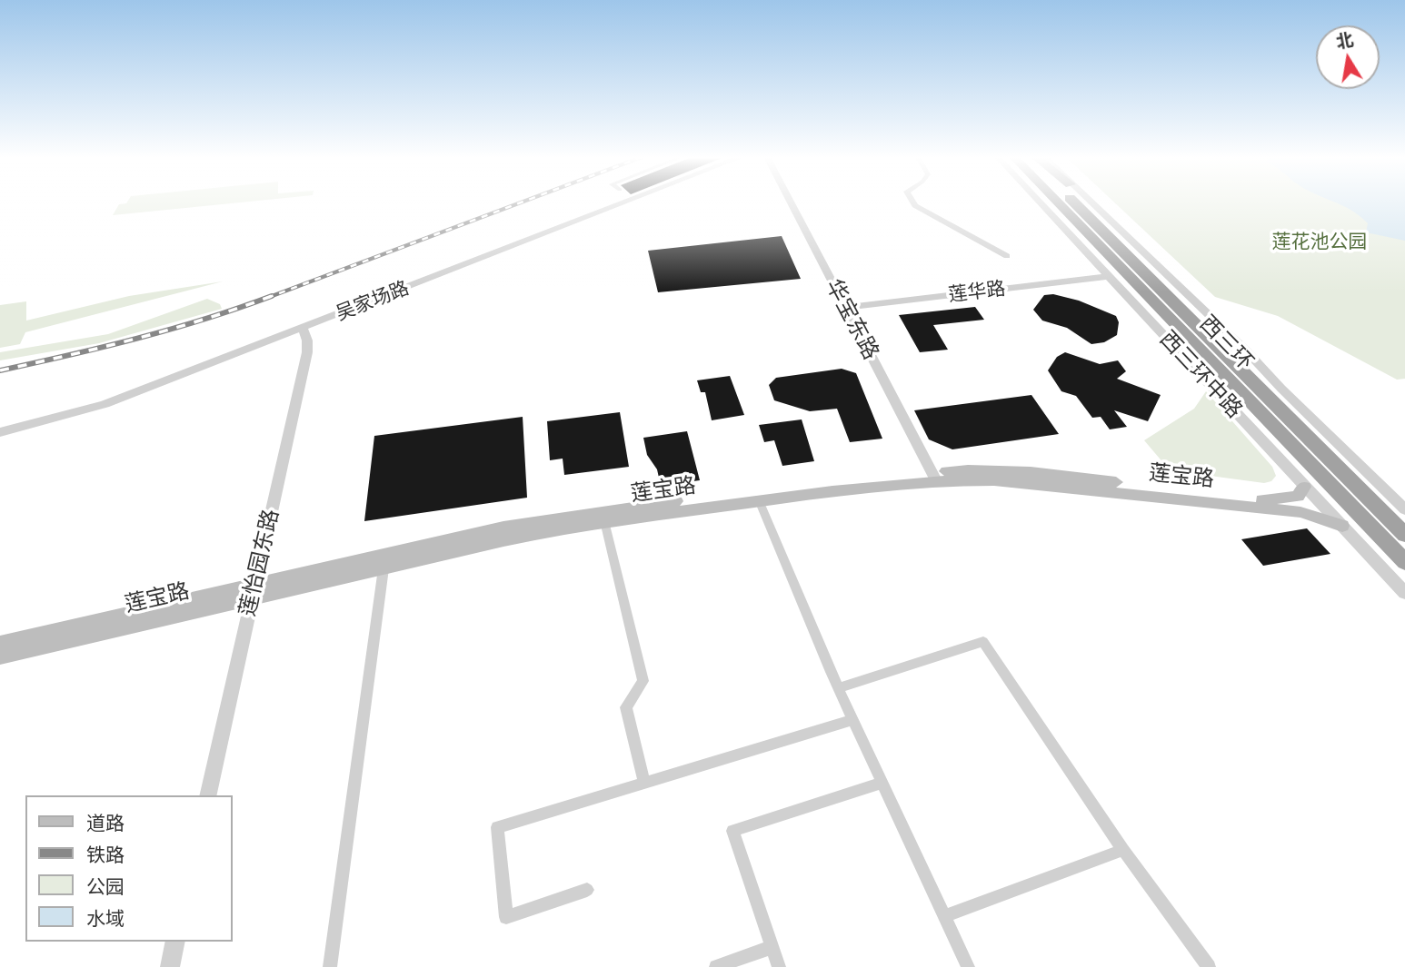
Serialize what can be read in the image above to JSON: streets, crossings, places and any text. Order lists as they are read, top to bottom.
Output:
{
  "streets": {
    "highway": ["西三环"],
    "main road": ["莲宝路"],
    "street": [
      "莲华路",
      "吴家场路",
      "华宝东路",
      "西三环中路",
      "莲怡园东路"
    ]
  },
  "crossings": [
    ["莲华路", "华宝东路"],
    ["莲华路", "西三环中路"],
    ["吴家场路", "莲怡园东路"],
    ["华宝东路", "莲宝路"],
    ["西三环中路", "莲宝路"],
    ["莲宝路", "莲怡园东路"]
  ],
  "parks": ["莲花池公园"],
  "legend": [
    "道路",
    "铁路",
    "公园",
    "水域"
  ],
  "north": "top"
}
